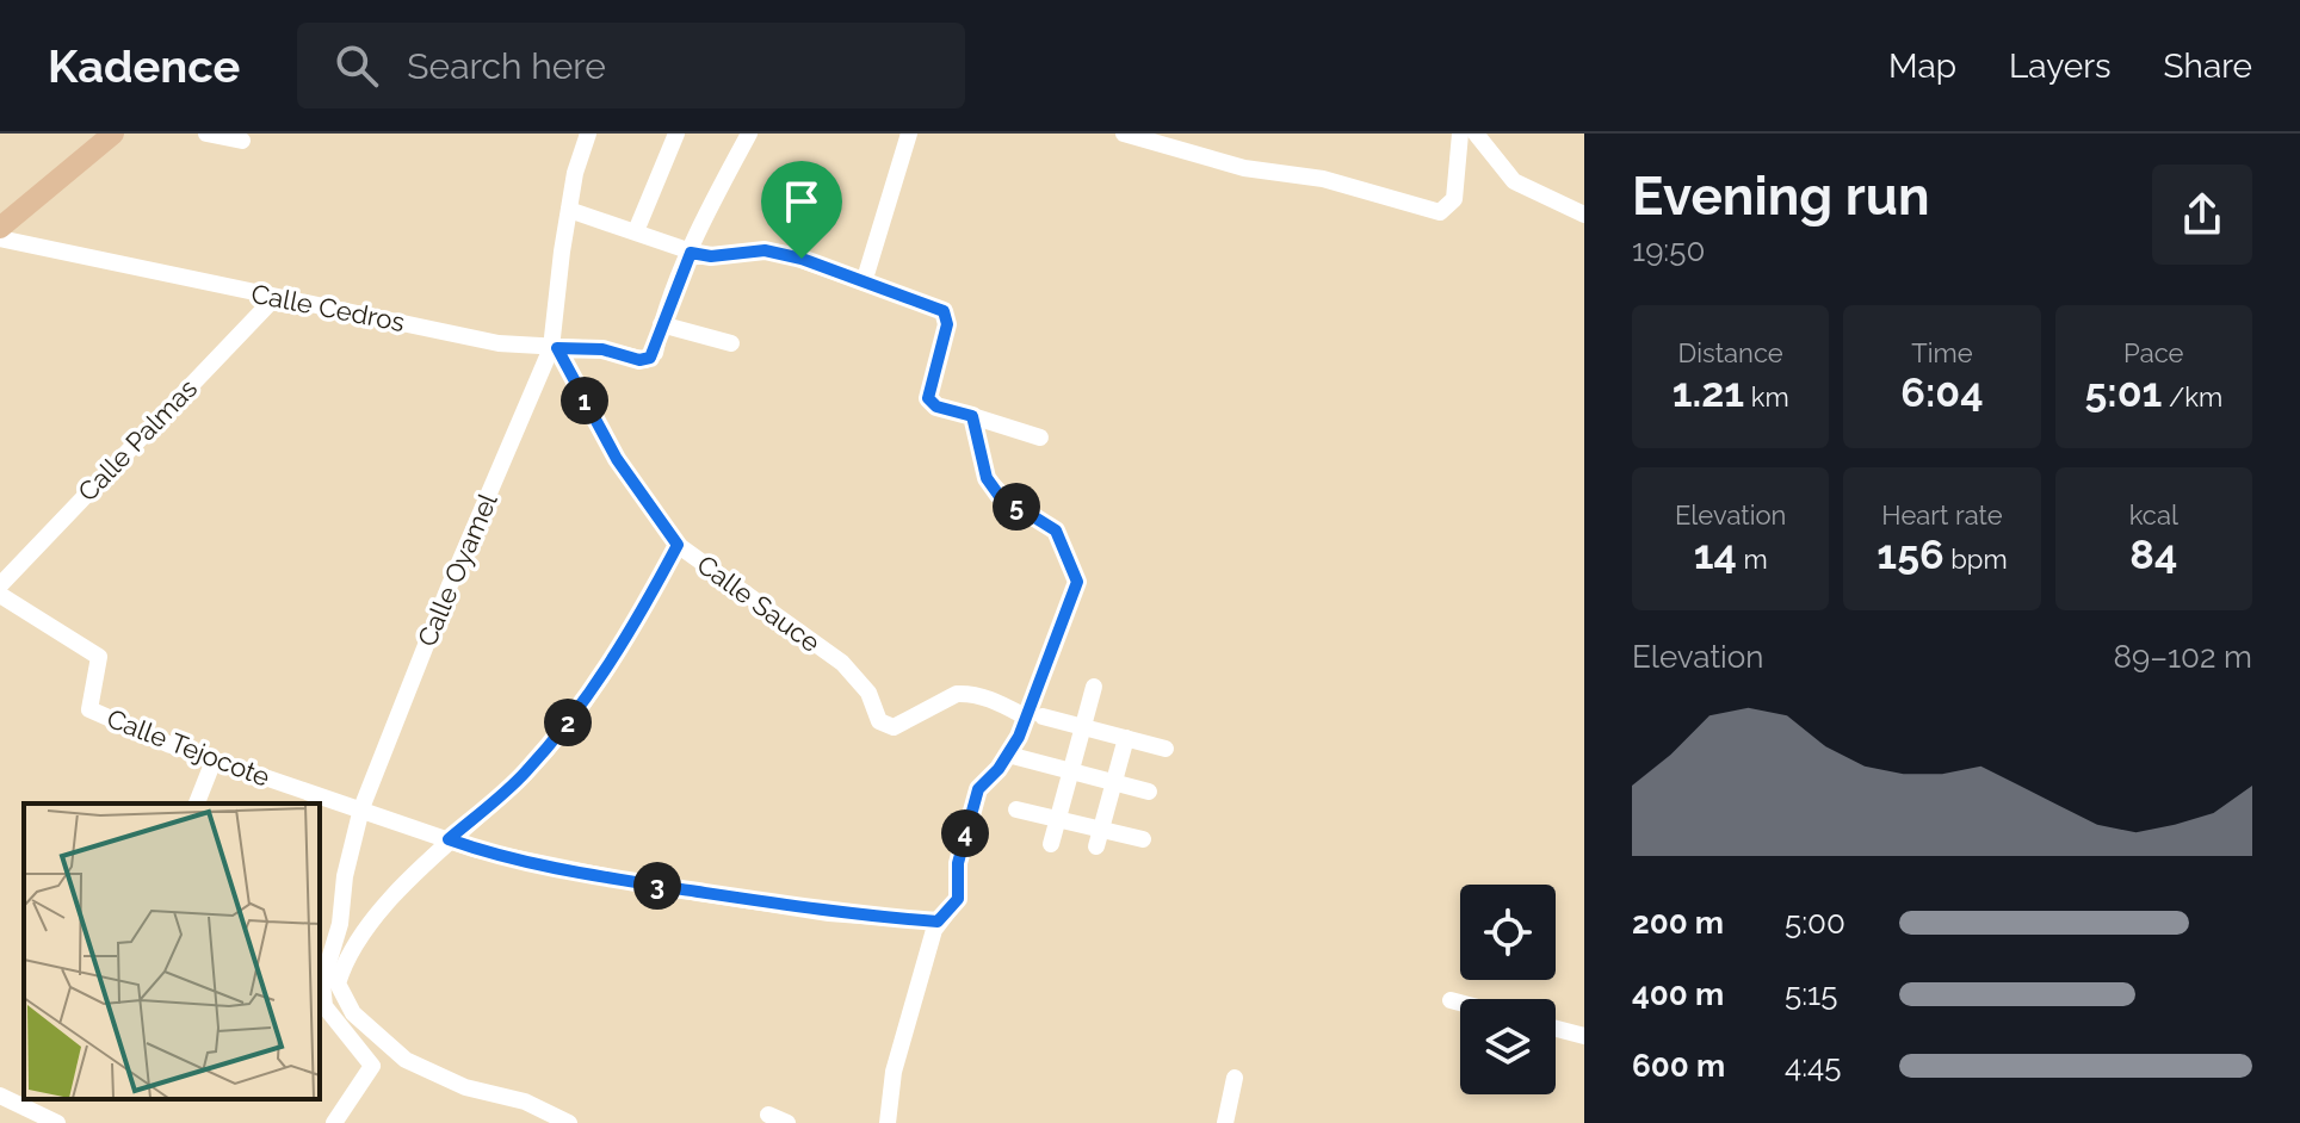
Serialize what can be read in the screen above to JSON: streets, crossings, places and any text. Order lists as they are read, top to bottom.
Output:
{
  "streets": {
    "street": [
      "Calle Cedros",
      "Calle Palmas",
      "Calle Oyamel",
      "Calle Sauce",
      "Calle Tejocote"
    ]
  },
  "crossings": [
    ["Calle Cedros", "Calle Palmas"],
    ["Calle Cedros", "Calle Oyamel"],
    ["Calle Cedros", "Calle Sauce"],
    ["Calle Oyamel", "Calle Sauce"],
    ["Calle Oyamel", "Calle Tejocote"]
  ],
  "page": {
    "header": "Kadence",
    "search": "Search here",
    "nav": ["Map", "Layers", "Share"],
    "heading": ["Evening run", "19:50"],
    "stats": [
      ["Distance", "1.21 km"],
      ["Time", "6:04"],
      ["Pace", "5:01 /km"],
      ["Elevation", "14 m"],
      ["Heart rate", "156 bpm"],
      ["kcal", "84"]
    ],
    "pins": [
      "1",
      "5",
      "2",
      "4",
      "3"
    ],
    "chart": ["Elevation", "89–102 m"],
    "list": [
      {
        "name": "200 m",
        "note": "5:00"
      },
      {
        "name": "400 m",
        "note": "5:15"
      },
      {
        "name": "600 m",
        "note": "4:45"
      }
    ]
  }
}
